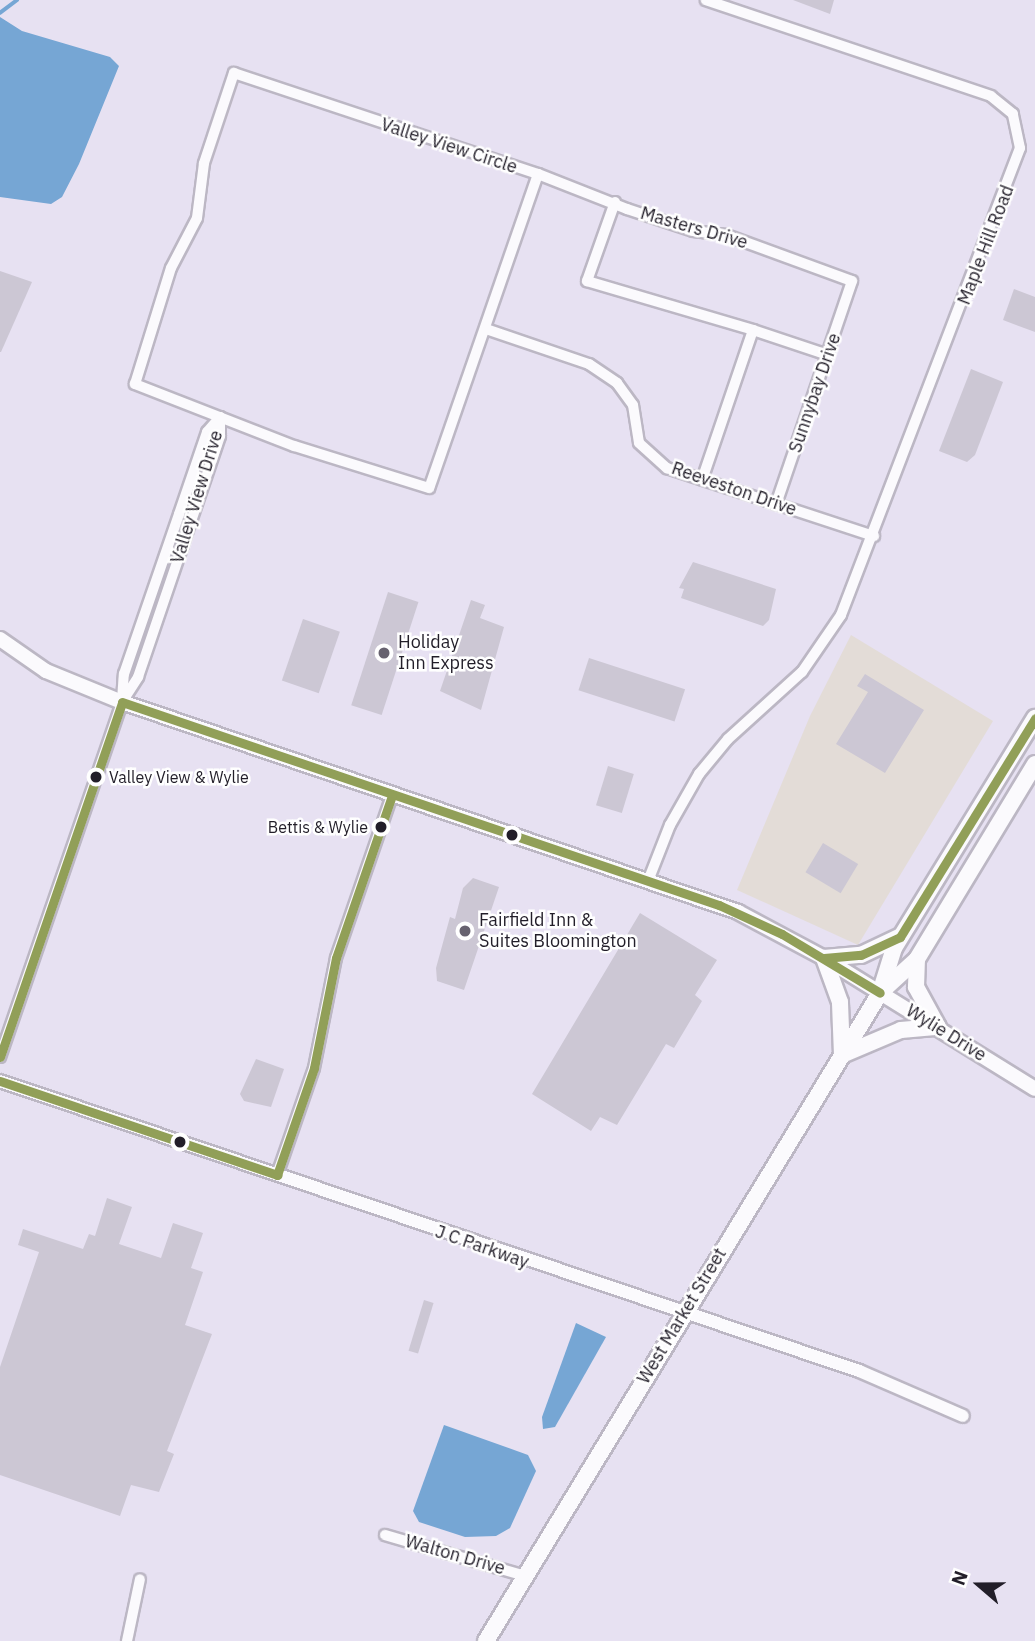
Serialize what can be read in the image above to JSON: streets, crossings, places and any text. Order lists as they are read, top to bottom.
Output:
{
  "streets": {
    "main road": ["Wylie Drive", "West Market Street"],
    "street": [
      "Valley View Circle",
      "Masters Drive",
      "Maple Hill Road",
      "Sunnybay Drive",
      "Reeveston Drive",
      "Valley View Drive",
      "J C Parkway",
      "Walton Drive"
    ]
  },
  "crossings": [
    ["Valley View Circle", "Masters Drive"],
    ["Valley View Circle", "Reeveston Drive"],
    ["Valley View Circle", "Valley View Drive"],
    ["Masters Drive", "Sunnybay Drive"],
    ["Maple Hill Road", "Reeveston Drive"],
    ["Maple Hill Road", "Wylie Drive"],
    ["Sunnybay Drive", "Reeveston Drive"],
    ["Valley View Drive", "Wylie Drive"],
    ["Wylie Drive", "West Market Street"],
    ["J C Parkway", "West Market Street"],
    ["West Market Street", "Walton Drive"]
  ],
  "places": [
    "Holiday Inn Express",
    "Valley View & Wylie",
    "Bettis & Wylie",
    "Fairfield Inn & Suites Bloomington"
  ],
  "north": "left"
}
